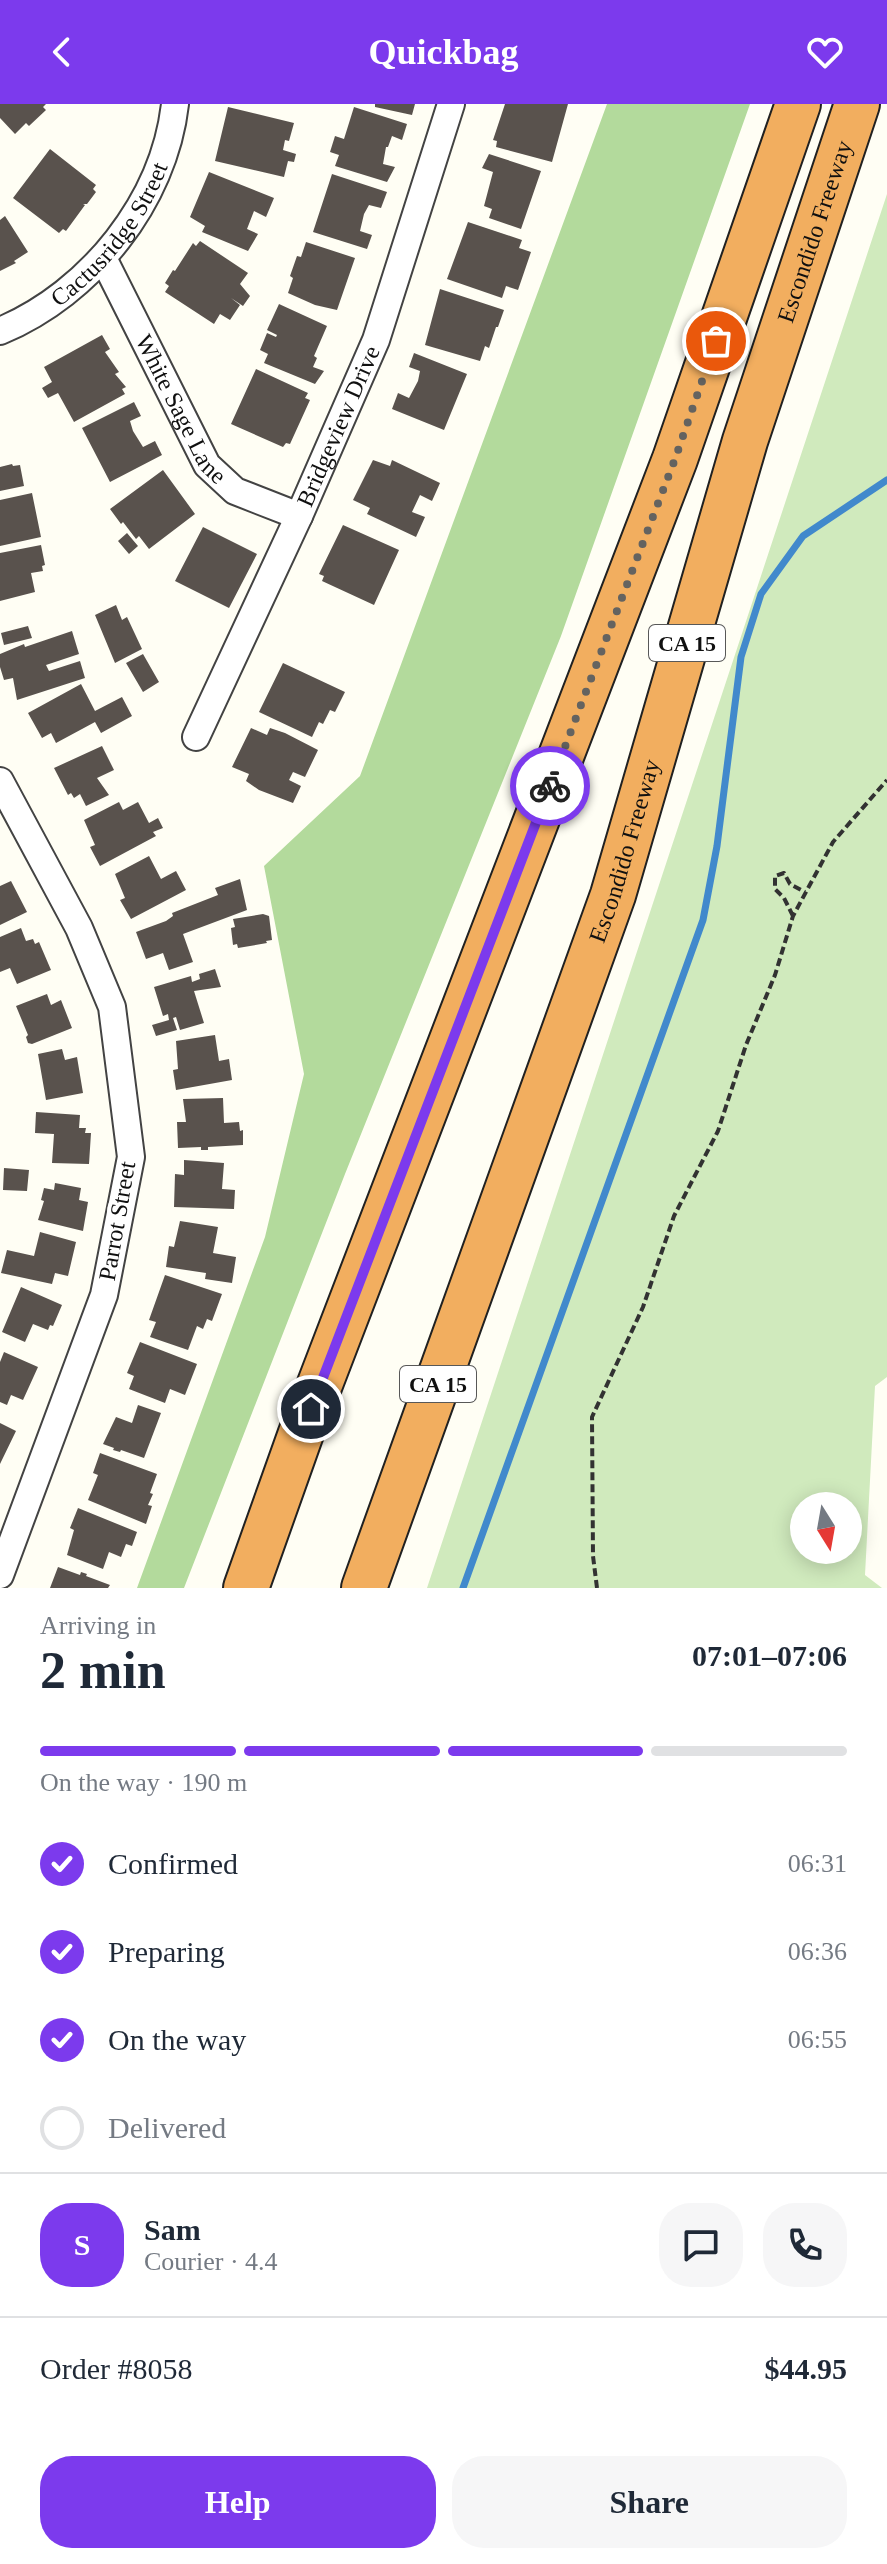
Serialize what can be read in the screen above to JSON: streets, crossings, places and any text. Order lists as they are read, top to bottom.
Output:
{
  "streets": {
    "highway": ["Escondido Freeway", "CA 15"],
    "street": [
      "Cactusridge Street",
      "White Sage Lane",
      "Bridgeview Drive",
      "Parrot Street"
    ]
  },
  "crossings": [
    ["Cactusridge Street", "White Sage Lane"],
    ["White Sage Lane", "Bridgeview Drive"]
  ],
  "north": "bottom",
  "page": {
    "header": "Quickbag",
    "heading": ["2 min", "Arriving in", "07:01–07:06"],
    "panel": [
      "Sam",
      "Courier · 4.4",
      "Order #8058",
      "$44.95"
    ],
    "bar": "On the way · 190 m",
    "list": [
      ["Confirmed", "06:31"],
      ["Preparing", "06:36"],
      ["On the way", "06:55"],
      "Delivered"
    ],
    "round": "S",
    "buttons": ["Help", "Share"]
  }
}
